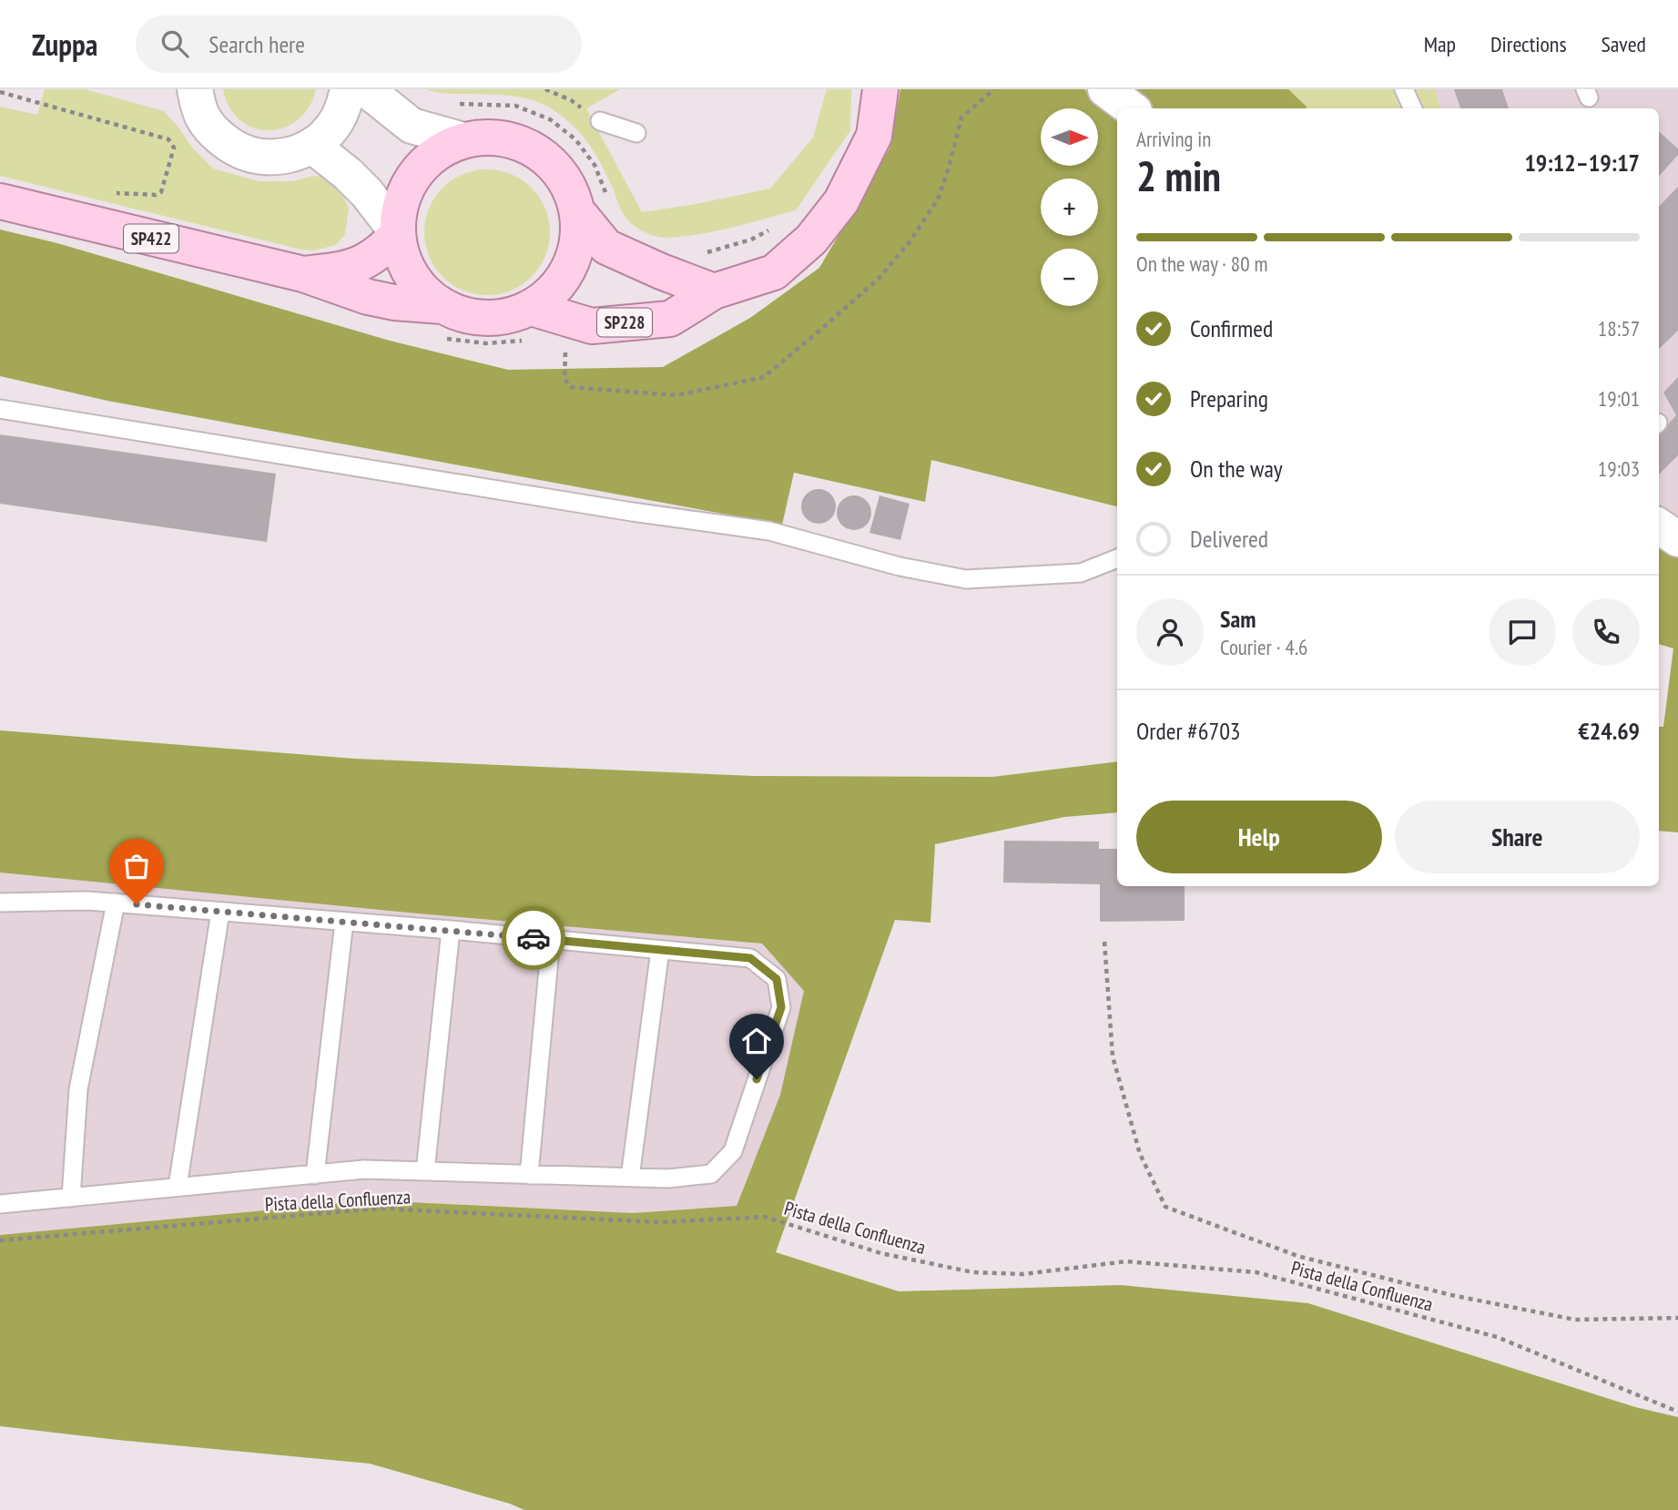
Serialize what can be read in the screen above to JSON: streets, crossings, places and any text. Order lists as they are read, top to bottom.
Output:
{
  "streets": {
    "main road": ["SP422", "SP228"],
    "path": ["Pista della Confluenza"]
  },
  "crossings": [
    ["SP422", "SP228"]
  ],
  "north": "right",
  "page": {
    "header": "Zuppa",
    "search": "Search here",
    "nav": ["Map", "Directions", "Saved"],
    "map_buttons": ["+", "−"],
    "heading": ["2 min", "Arriving in", "19:12–19:17"],
    "panel": [
      "Sam",
      "Courier · 4.6",
      "Order #6703",
      "€24.69"
    ],
    "bar": "On the way · 80 m",
    "list": [
      ["Confirmed", "18:57"],
      ["Preparing", "19:01"],
      ["On the way", "19:03"],
      "Delivered"
    ],
    "buttons": ["Help", "Share"]
  }
}
